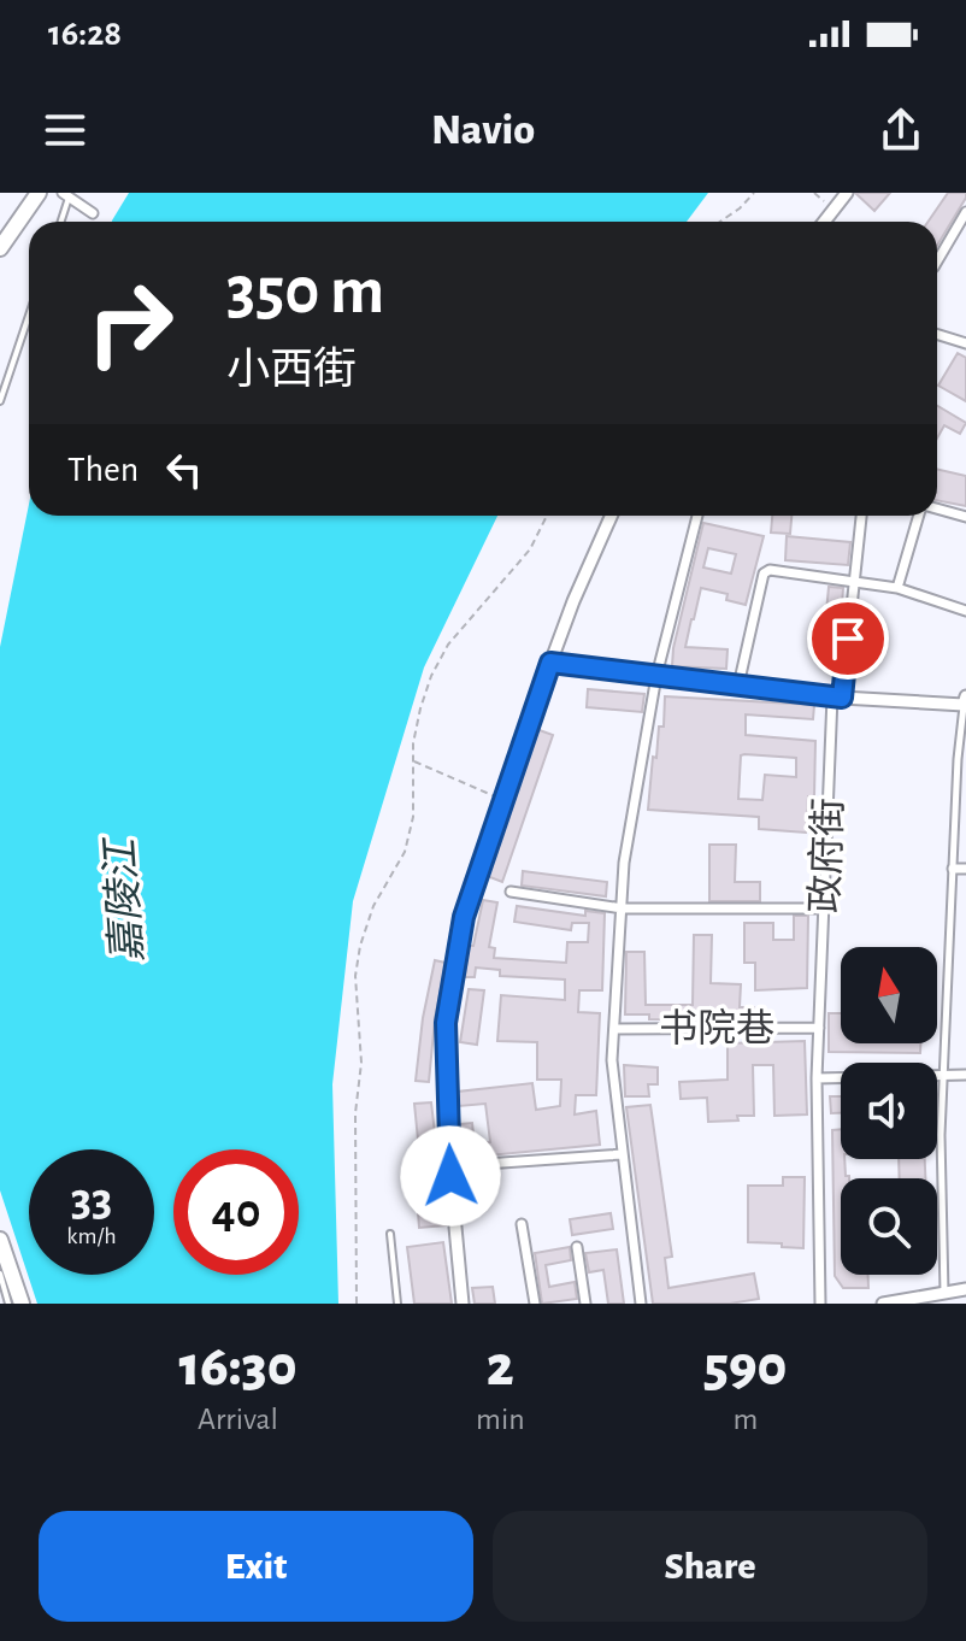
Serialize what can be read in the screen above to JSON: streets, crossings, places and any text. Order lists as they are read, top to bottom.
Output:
{
  "streets": {
    "street": ["政府街", "书院巷"]
  },
  "crossings": [
    ["政府街", "书院巷"]
  ],
  "water": ["嘉陵江"],
  "north": "top",
  "page": {
    "status": "16:28",
    "header": "Navio",
    "turn": ["350 m", "小西街"],
    "then": "Then",
    "speed": "33 km/h",
    "limit": "40",
    "eta": [
      "16:30",
      "Arrival",
      "2",
      "min",
      "590",
      "m"
    ],
    "buttons": ["Exit", "Share"]
  }
}
